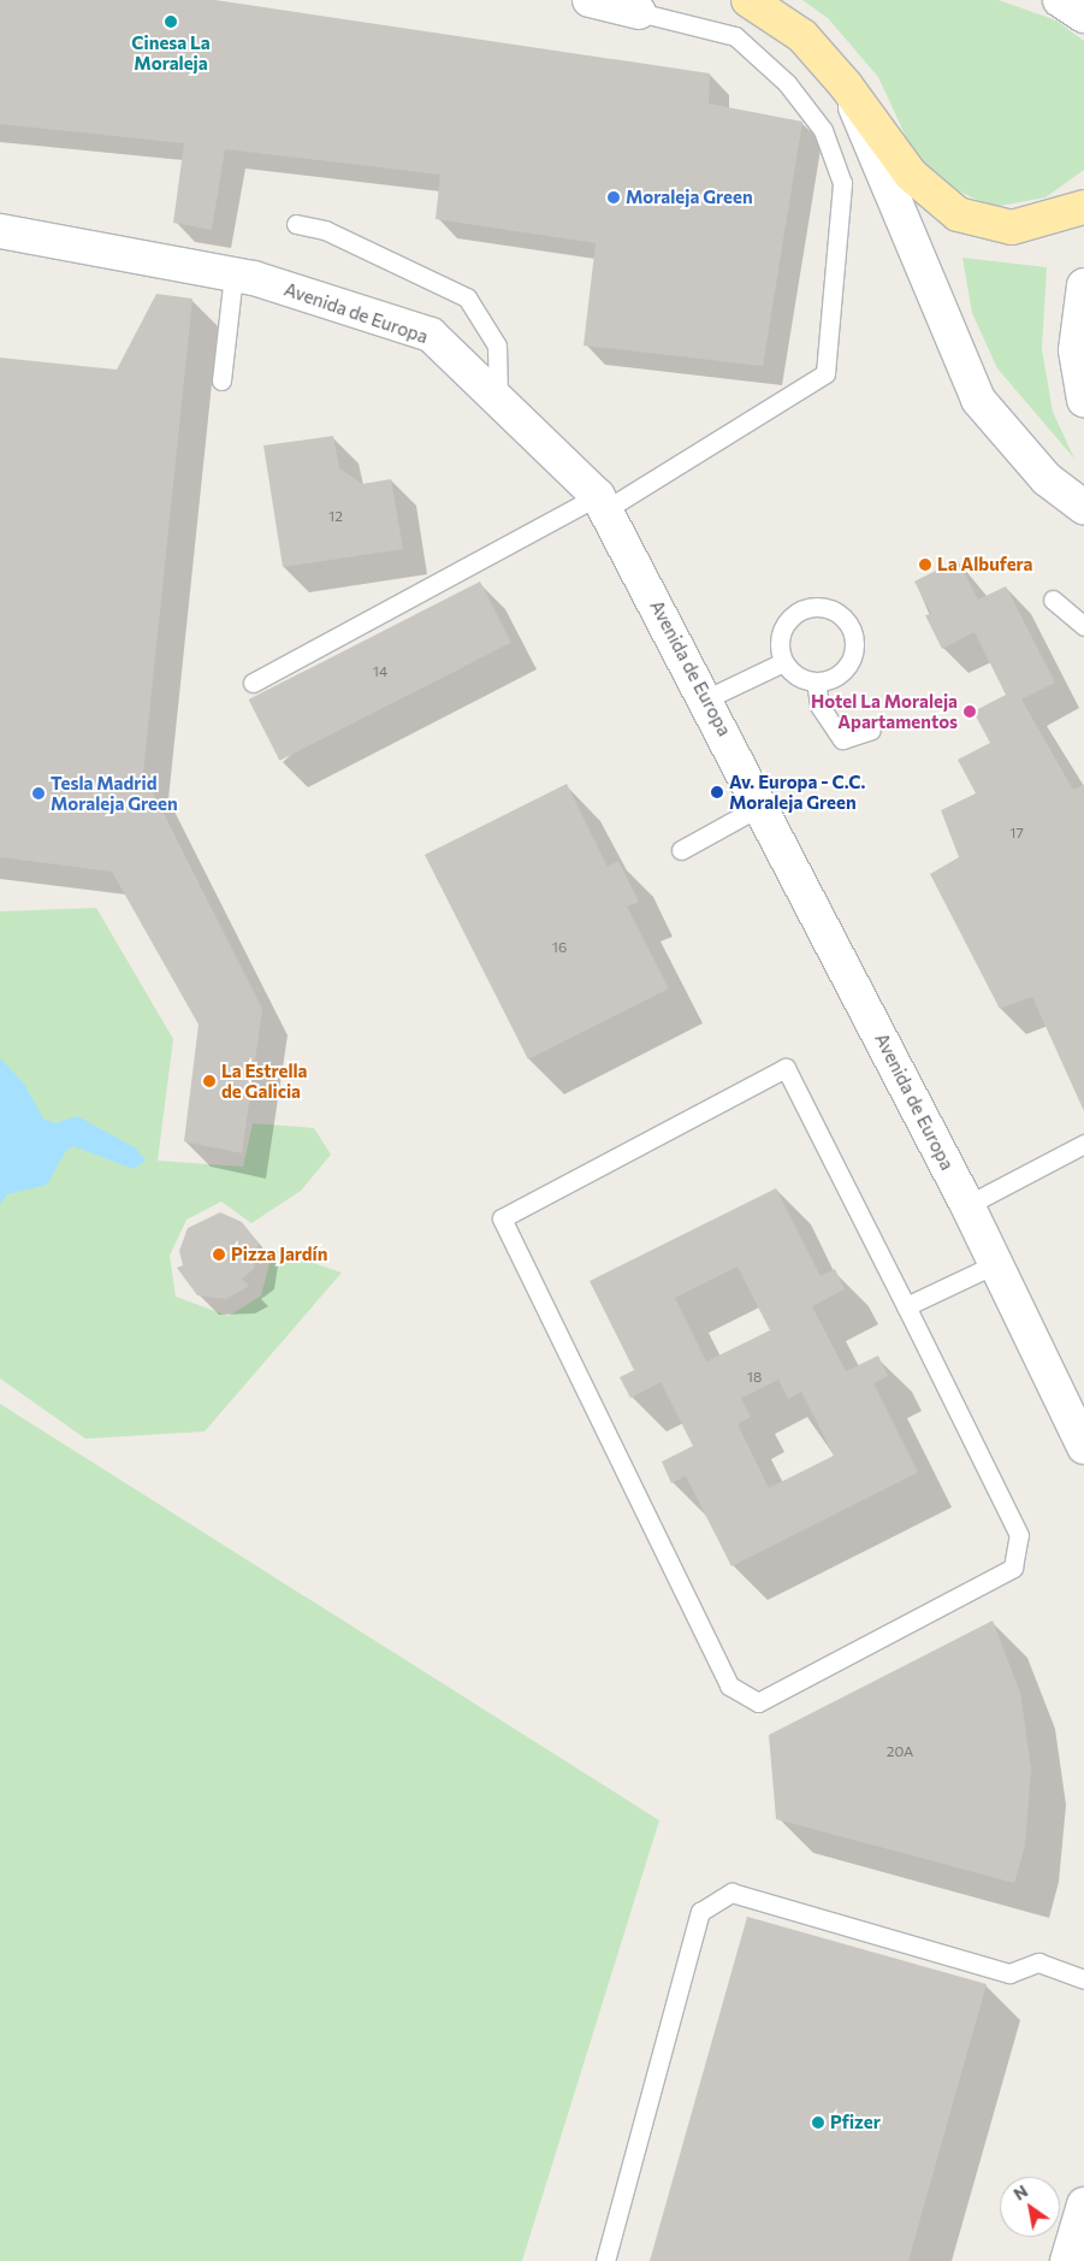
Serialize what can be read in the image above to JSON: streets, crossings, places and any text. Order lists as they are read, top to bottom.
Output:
{
  "streets": {
    "street": ["Avenida de Europa"]
  },
  "places": [
    "Cinesa La Moraleja",
    "Moraleja Green",
    "La Albufera",
    "Hotel La Moraleja Apartamentos",
    "Av. Europa - C.C. Moraleja Green",
    "Tesla Madrid Moraleja Green",
    "La Estrella de Galicia",
    "Pizza Jardín",
    "Pfizer"
  ],
  "house_numbers": [
    "12",
    "14",
    "17",
    "16",
    "18",
    "20A"
  ],
  "north": "top left"
}
